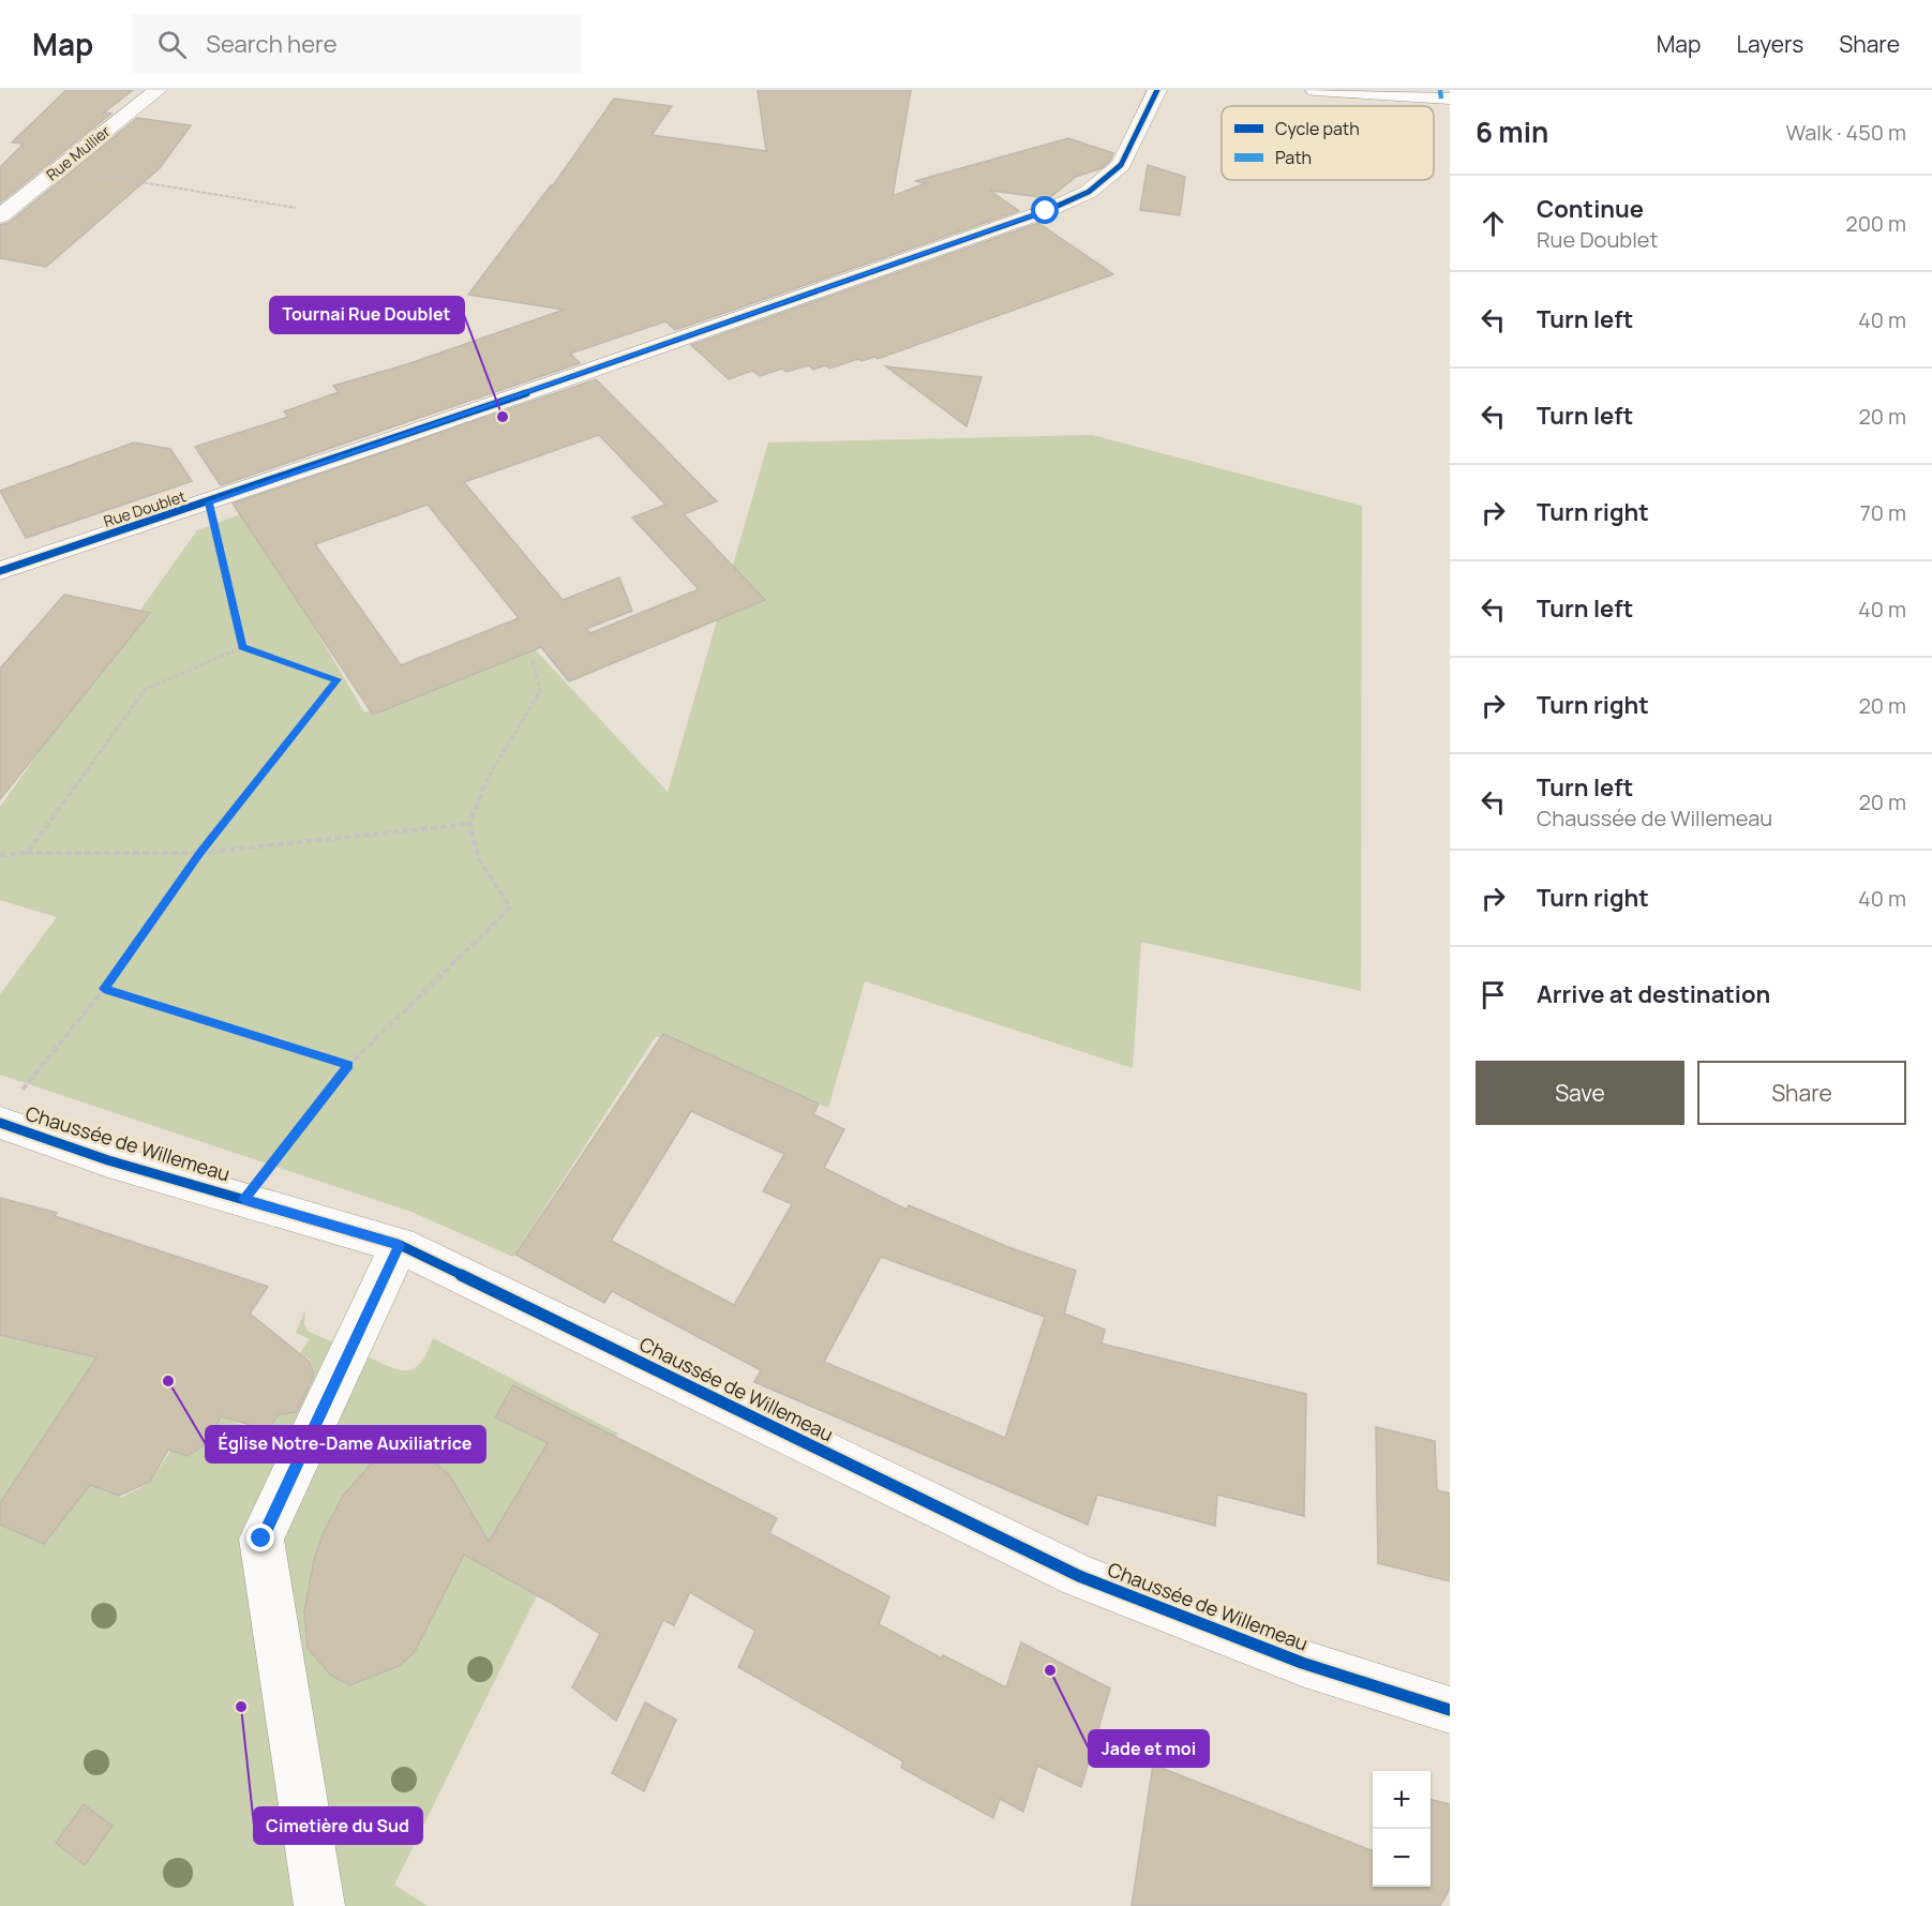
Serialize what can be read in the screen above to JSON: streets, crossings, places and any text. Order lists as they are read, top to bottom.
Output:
{
  "streets": {
    "street": ["Rue Mullier", "Rue Doublet", "Chaussée de Willemeau"]
  },
  "places": [
    "Tournai Rue Doublet",
    "Église Notre-Dame Auxiliatrice",
    "Jade et moi",
    "Cimetière du Sud"
  ],
  "legend": ["Cycle path", "Path"],
  "page": {
    "header": "Map",
    "search": "Search here",
    "nav": ["Map", "Layers", "Share"],
    "heading": ["6 min", "Walk · 450 m"],
    "list": [
      ["Continue", "Rue Doublet", "200 m"],
      ["Turn left", "40 m"],
      ["Turn left", "20 m"],
      ["Turn right", "70 m"],
      ["Turn left", "40 m"],
      ["Turn right", "20 m"],
      ["Turn left", "Chaussée de Willemeau", "20 m"],
      ["Turn right", "40 m"],
      "Arrive at destination"
    ],
    "buttons": ["Save", "Share"],
    "map_buttons": ["+", "−"]
  }
}
